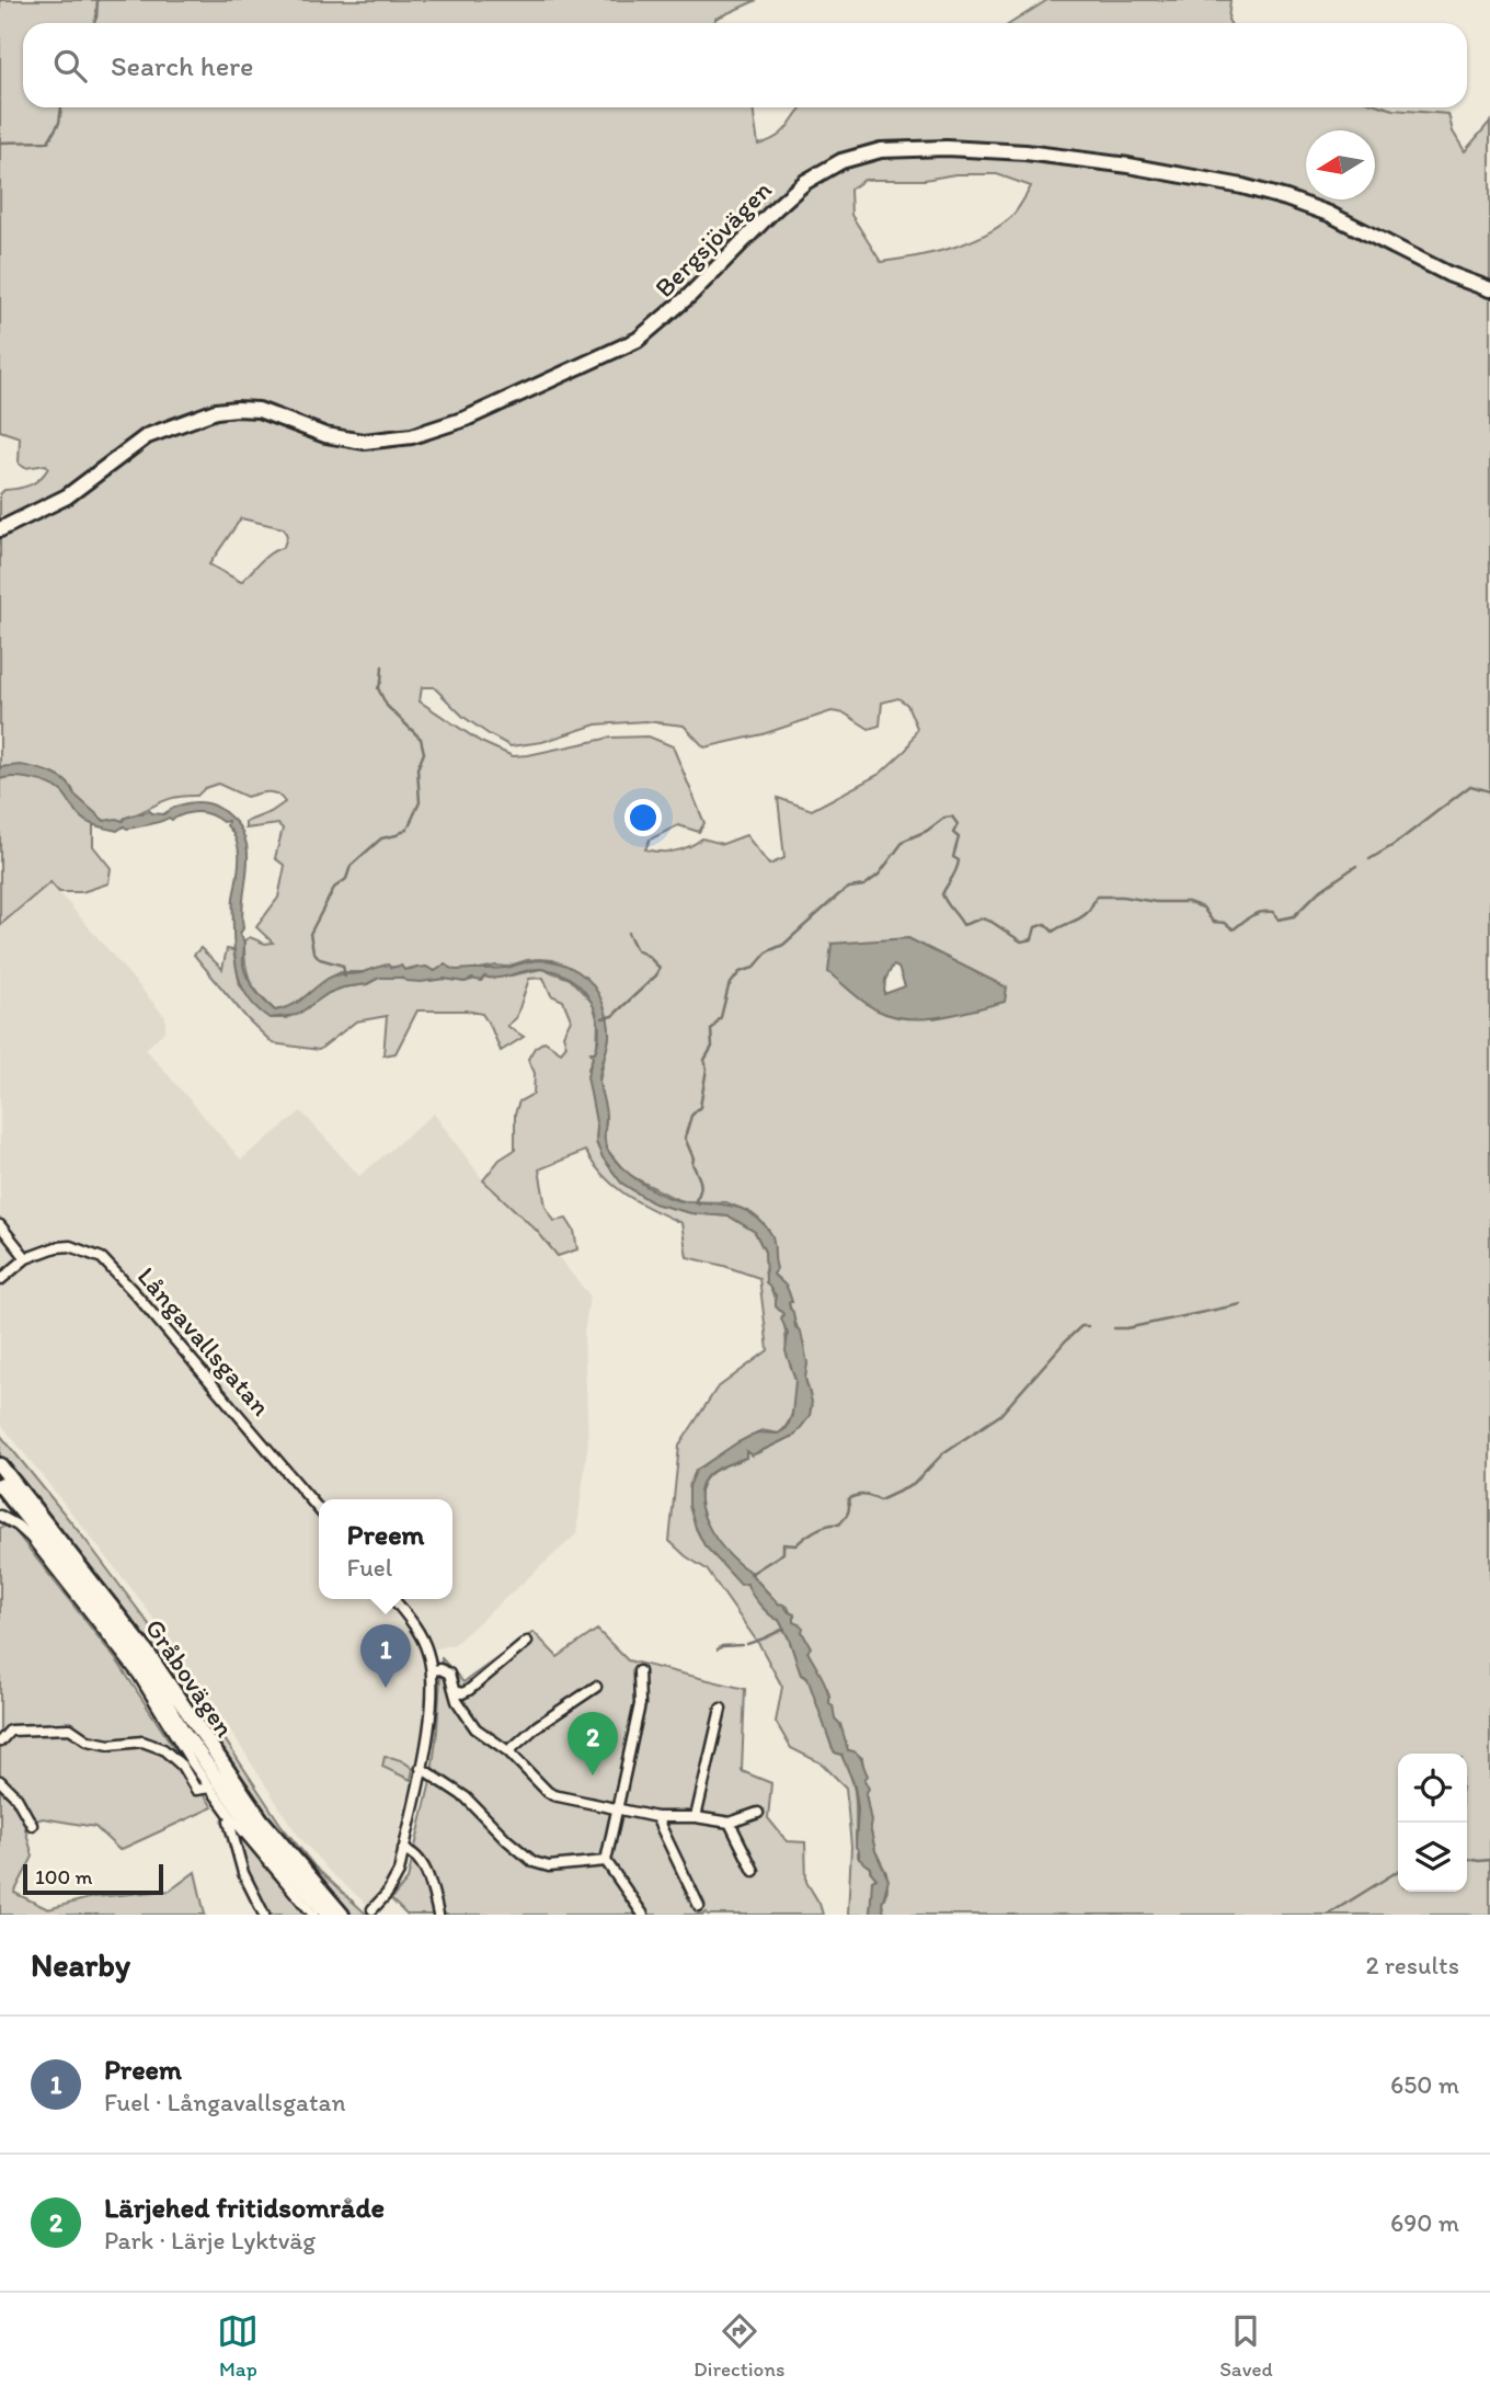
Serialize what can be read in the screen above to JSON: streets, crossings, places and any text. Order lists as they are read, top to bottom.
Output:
{
  "streets": {
    "main road": ["Bergsjövägen", "Gråbovägen"],
    "street": ["Långavallsgatan"]
  },
  "scale_bar": "100 m",
  "north": "left",
  "page": {
    "search": "Search here",
    "popup": ["Preem", "Fuel"],
    "pins": ["1", "2"],
    "scale": "100 m",
    "heading": ["Nearby", "2 results"],
    "list": [
      {
        "mark": "1",
        "name": "Preem",
        "note": "Fuel · Långavallsgatan",
        "value": "650 m"
      },
      {
        "mark": "2",
        "name": "Lärjehed fritidsområde",
        "note": "Park · Lärje Lyktväg",
        "value": "690 m"
      }
    ],
    "nav": ["Map", "Directions", "Saved"]
  }
}
